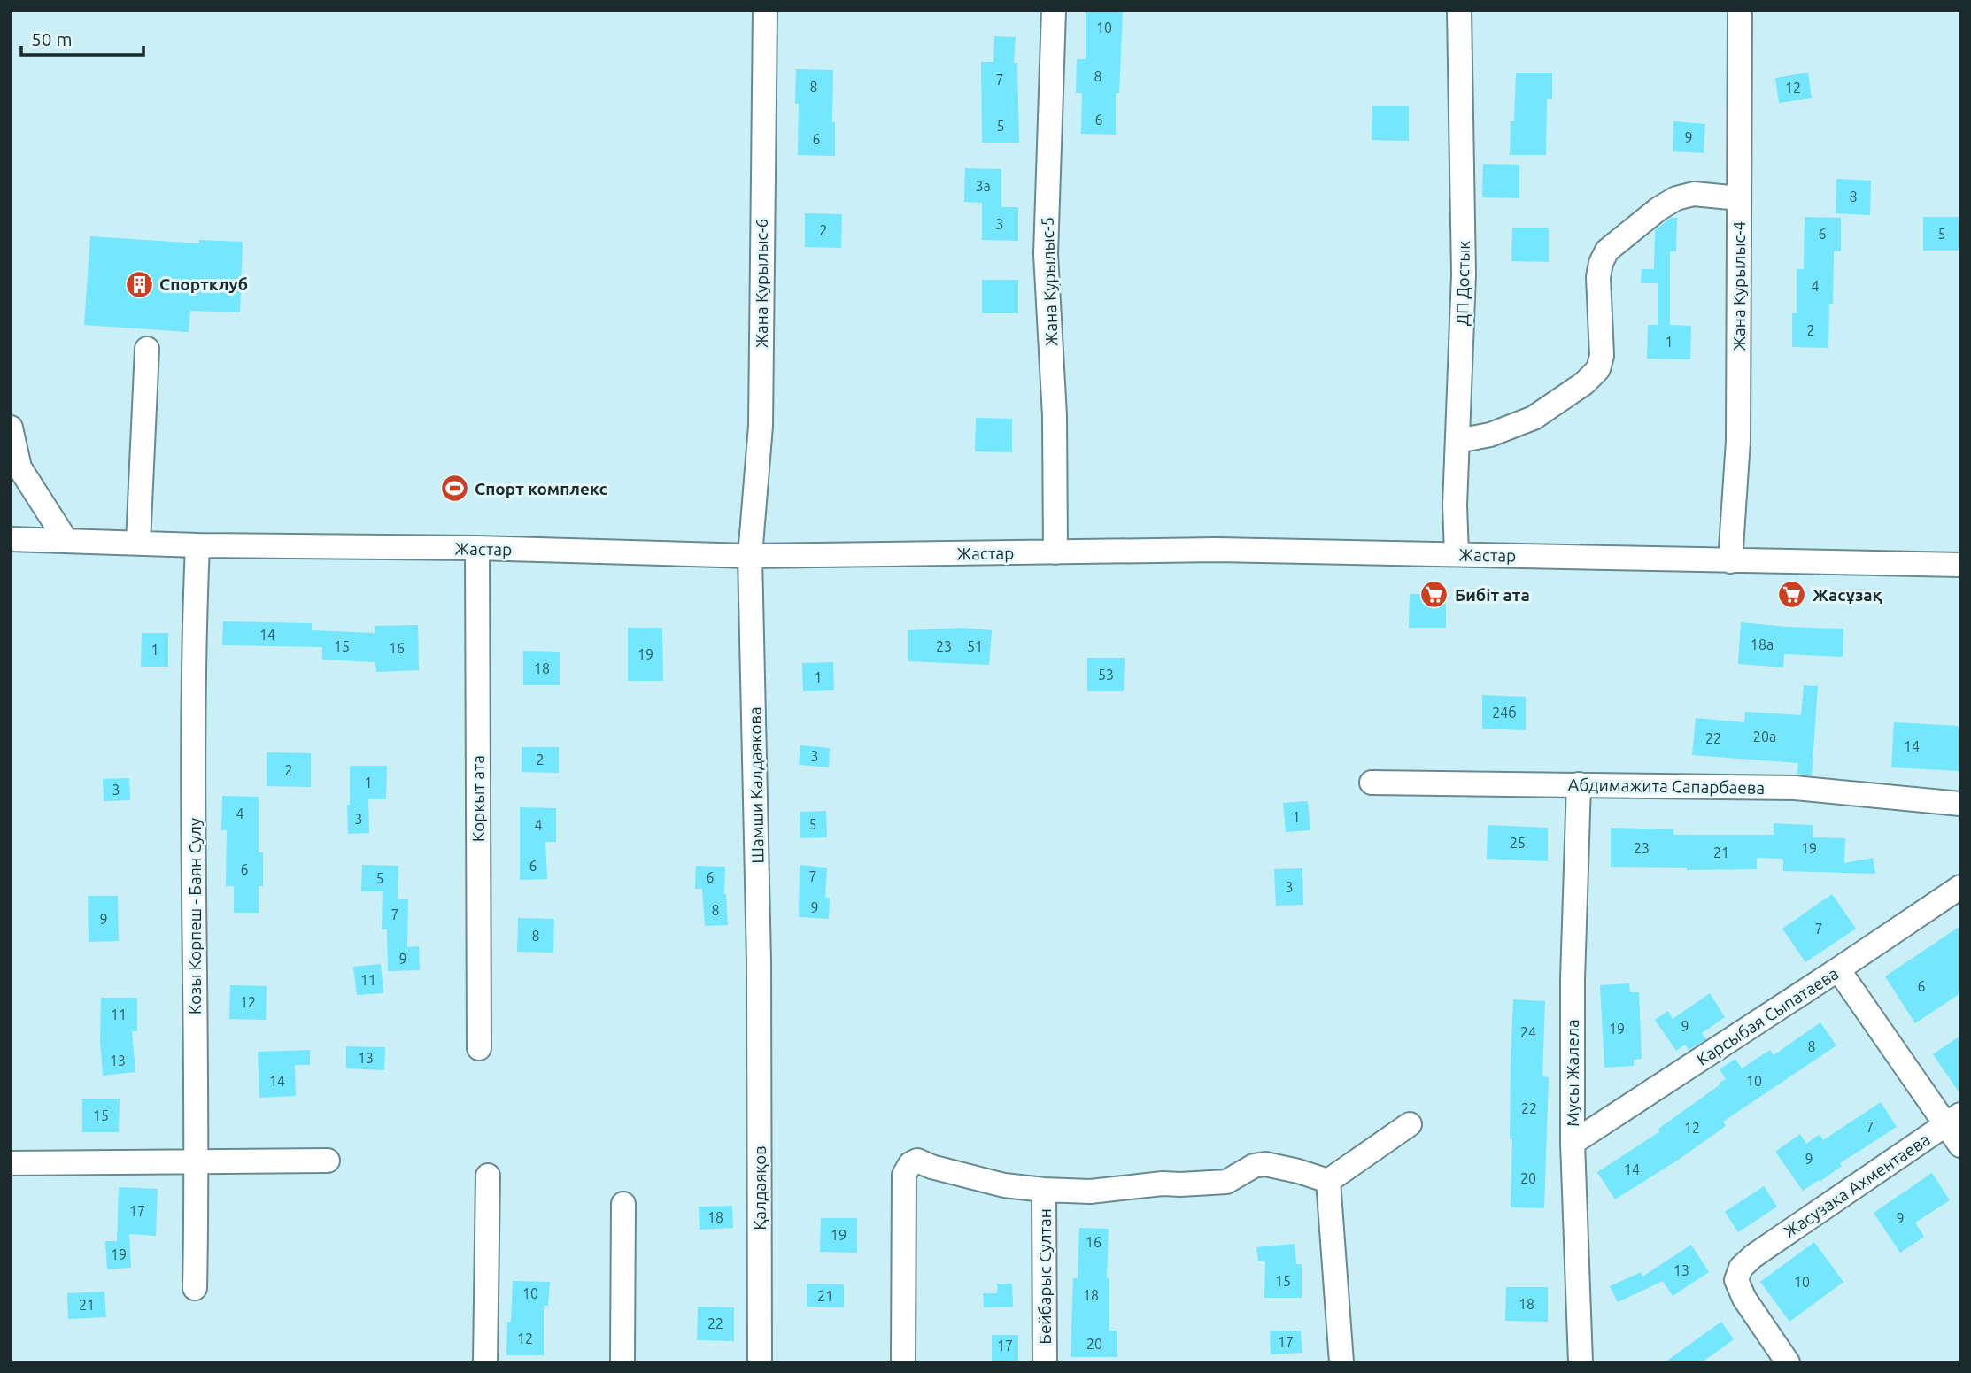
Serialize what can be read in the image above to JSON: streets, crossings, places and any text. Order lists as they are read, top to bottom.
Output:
{
  "streets": {
    "street": [
      "Жана Курылыс-5",
      "Жана Курылыс-6",
      "ДП Достык",
      "Жана Курылыс-4",
      "Жастар",
      "Шамши Калдаякова",
      "Абдимажита Сапарбаева",
      "Коркыт ата",
      "Козы Корпеш - Баян Сулу",
      "Карсыбая Сыпатаева",
      "Мусы Жалела",
      "Жасузака Ахментаева",
      "Қалдаяқов",
      "Бейбарыс Султан"
    ]
  },
  "crossings": [
    ["Жана Курылыс-5", "Жастар"],
    ["Жана Курылыс-6", "Жастар"],
    ["Жана Курылыс-6", "Шамши Калдаякова"],
    ["ДП Достык", "Жастар"],
    ["Жана Курылыс-4", "Жастар"],
    ["Жастар", "Шамши Калдаякова"],
    ["Жастар", "Коркыт ата"],
    ["Жастар", "Козы Корпеш - Баян Сулу"],
    ["Шамши Калдаякова", "Қалдаяқов"],
    ["Абдимажита Сапарбаева", "Мусы Жалела"],
    ["Карсыбая Сыпатаева", "Мусы Жалела"]
  ],
  "places": {
    "building": ["Спортклуб"],
    "sports": ["Спорт комплекс"],
    "supermarket": ["Бибіт ата", "Жасұзақ"]
  },
  "house_numbers": [
    "10",
    "8",
    "7",
    "8",
    "12",
    "6",
    "5",
    "9",
    "6",
    "3а",
    "8",
    "3",
    "2",
    "6",
    "5",
    "4",
    "2",
    "1",
    "14",
    "18а",
    "15",
    "23",
    "51",
    "16",
    "1",
    "19",
    "18",
    "53",
    "1",
    "24б",
    "20а",
    "22",
    "14",
    "3",
    "2",
    "2",
    "1",
    "3",
    "4",
    "1",
    "3",
    "5",
    "4",
    "25",
    "23",
    "19",
    "21",
    "6",
    "6",
    "7",
    "6",
    "5",
    "3",
    "9",
    "8",
    "7",
    "9",
    "7",
    "8",
    "9",
    "11",
    "6",
    "12",
    "11",
    "9",
    "19",
    "24",
    "8",
    "13",
    "13",
    "14",
    "10",
    "22",
    "15",
    "7",
    "12",
    "9",
    "14",
    "20",
    "17",
    "18",
    "9",
    "19",
    "16",
    "19",
    "13",
    "15",
    "10",
    "10",
    "18",
    "21",
    "18",
    "21",
    "22",
    "12",
    "17",
    "20",
    "17"
  ],
  "scale_bar": "50 m"
}
